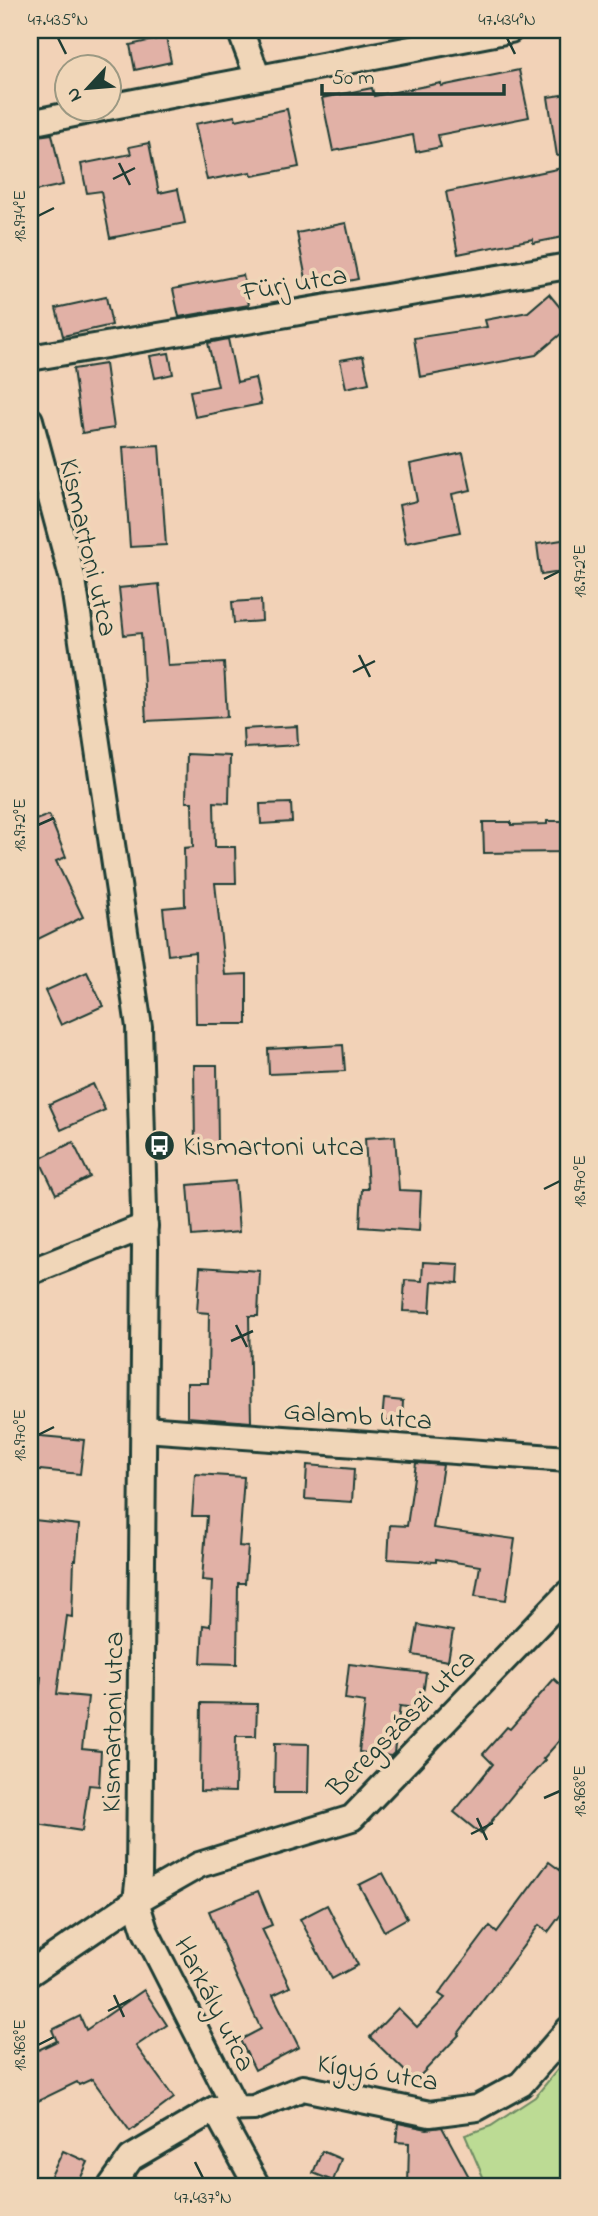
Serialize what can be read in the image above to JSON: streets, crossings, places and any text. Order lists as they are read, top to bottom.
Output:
{
  "streets": {
    "street": [
      "Fürj utca",
      "Kismartoni utca",
      "Galamb utca",
      "Beregszászi utca",
      "Harkály utca",
      "Kígyó utca"
    ]
  },
  "crossings": [
    ["Kismartoni utca", "Galamb utca"],
    ["Kismartoni utca", "Beregszászi utca"],
    ["Kismartoni utca", "Harkály utca"],
    ["Beregszászi utca", "Harkály utca"],
    ["Harkály utca", "Kígyó utca"]
  ],
  "places": {
    "bus stop": ["Kismartoni utca"]
  },
  "scale_bar": "50 m",
  "north": "bottom left",
  "coordinates": [
    "47.435°N",
    "47.434°N",
    "18.974°E",
    "18.972°E",
    "18.970°E",
    "18.968°E",
    "47.437°N"
  ]
}
